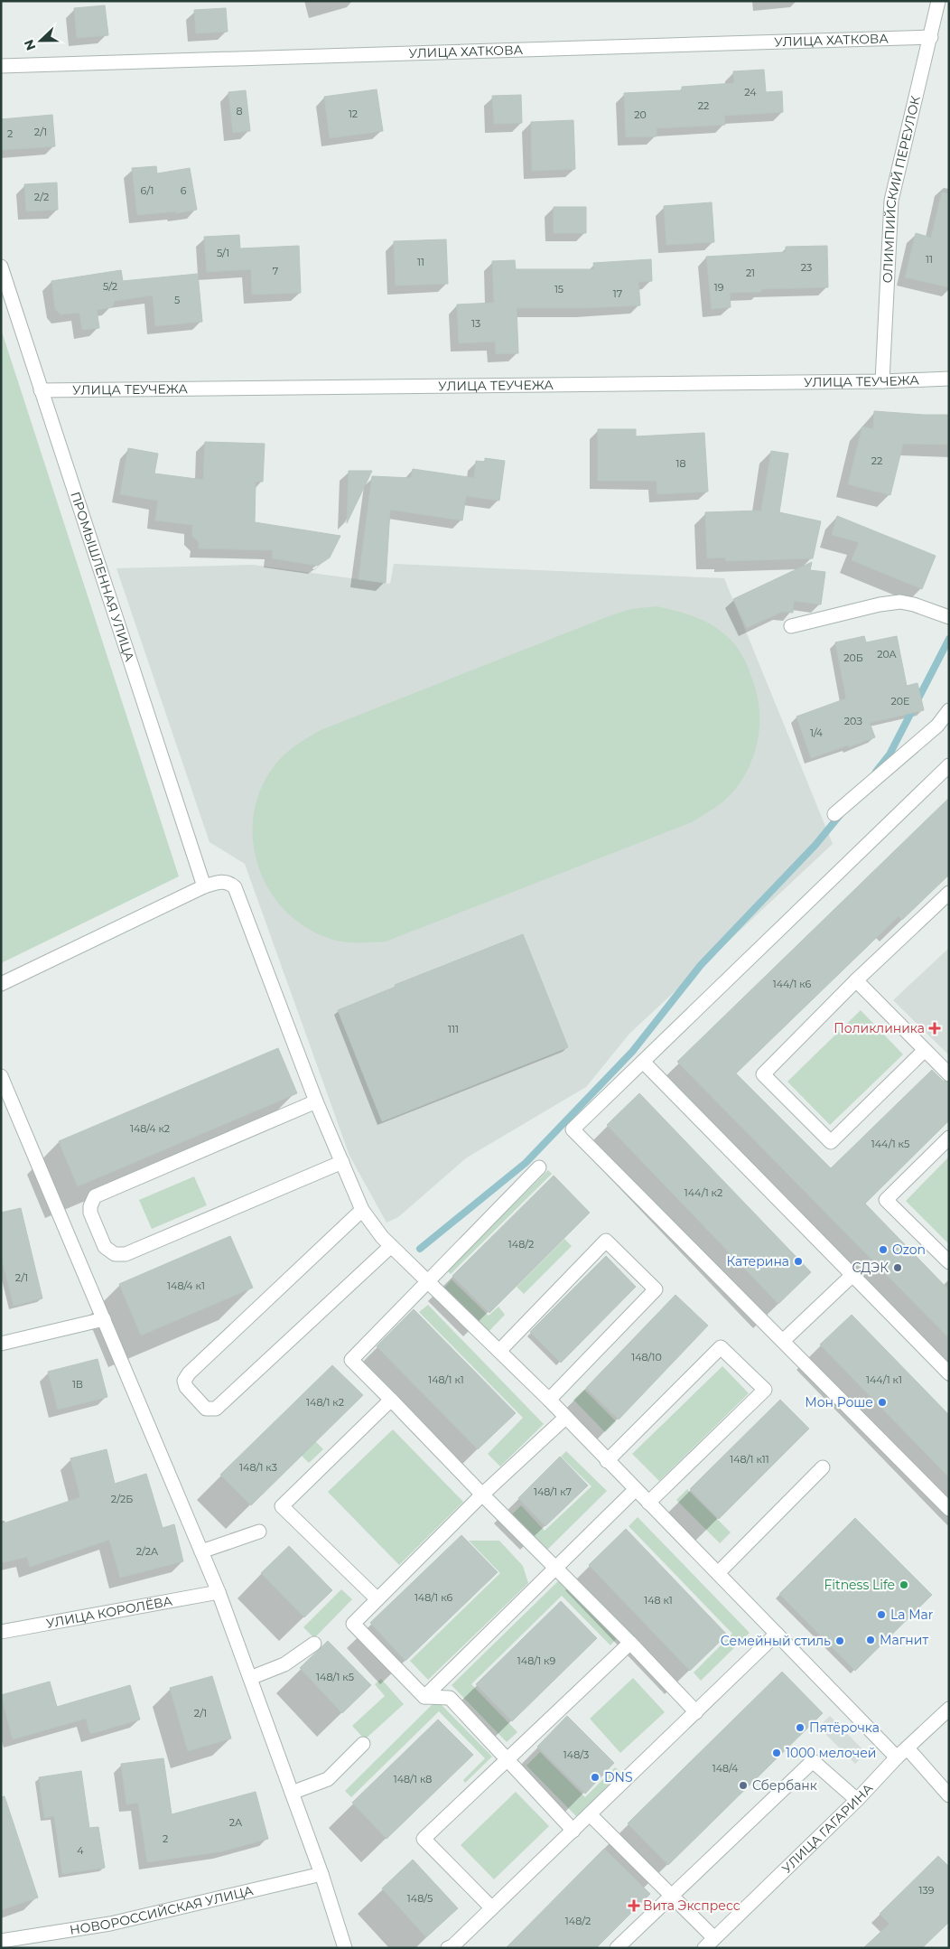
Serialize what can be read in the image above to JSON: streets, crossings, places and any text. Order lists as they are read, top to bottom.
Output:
{
  "streets": {
    "street": [
      "УЛИЦА ХАТКОВА",
      "ОЛИМПИЙСКИЙ ПЕРЕУЛОК",
      "УЛИЦА ТЕУЧЕЖА",
      "ПРОМЫШЛЕННАЯ УЛИЦА",
      "УЛИЦА КОРОЛЁВА",
      "УЛИЦА ГАГАРИНА",
      "НОВОРОССИЙСКАЯ УЛИЦА"
    ]
  },
  "crossings": [
    ["УЛИЦА ХАТКОВА", "ОЛИМПИЙСКИЙ ПЕРЕУЛОК"],
    ["ОЛИМПИЙСКИЙ ПЕРЕУЛОК", "УЛИЦА ТЕУЧЕЖА"],
    ["УЛИЦА ТЕУЧЕЖА", "ПРОМЫШЛЕННАЯ УЛИЦА"]
  ],
  "places": {
    "health": ["Поликлиника", "Вита Экспресс"],
    "other": [
      "Ozon",
      "Катерина",
      "СДЭК",
      "Мон Роше",
      "Fitness Life",
      "La Mar",
      "Магнит",
      "Семейный стиль",
      "Пятёрочка",
      "1000 мелочей",
      "DNS",
      "Сбербанк"
    ]
  },
  "house_numbers": [
    "24",
    "22",
    "8",
    "12",
    "20",
    "2/1",
    "2",
    "6/1",
    "6",
    "2/2",
    "5/1",
    "11",
    "11",
    "23",
    "7",
    "21",
    "5/2",
    "19",
    "15",
    "17",
    "5",
    "13",
    "22",
    "18",
    "20А",
    "20Б",
    "20Е",
    "20З",
    "1/4",
    "144/1 к6",
    "111",
    "148/4 к2",
    "144/1 к5",
    "144/1 к2",
    "148/2",
    "2/1",
    "148/4 к1",
    "148/10",
    "148/1 к1",
    "144/1 к1",
    "1В",
    "148/1 к2",
    "148/1 к11",
    "148/1 к3",
    "148/1 к7",
    "2/2Б",
    "2/2А",
    "148/1 к6",
    "148 к1",
    "148/1 к9",
    "148/1 к5",
    "2/1",
    "148/3",
    "148/4",
    "148/1 к8",
    "2А",
    "2",
    "4",
    "139",
    "148/5",
    "148/2"
  ],
  "north": "left"
}
